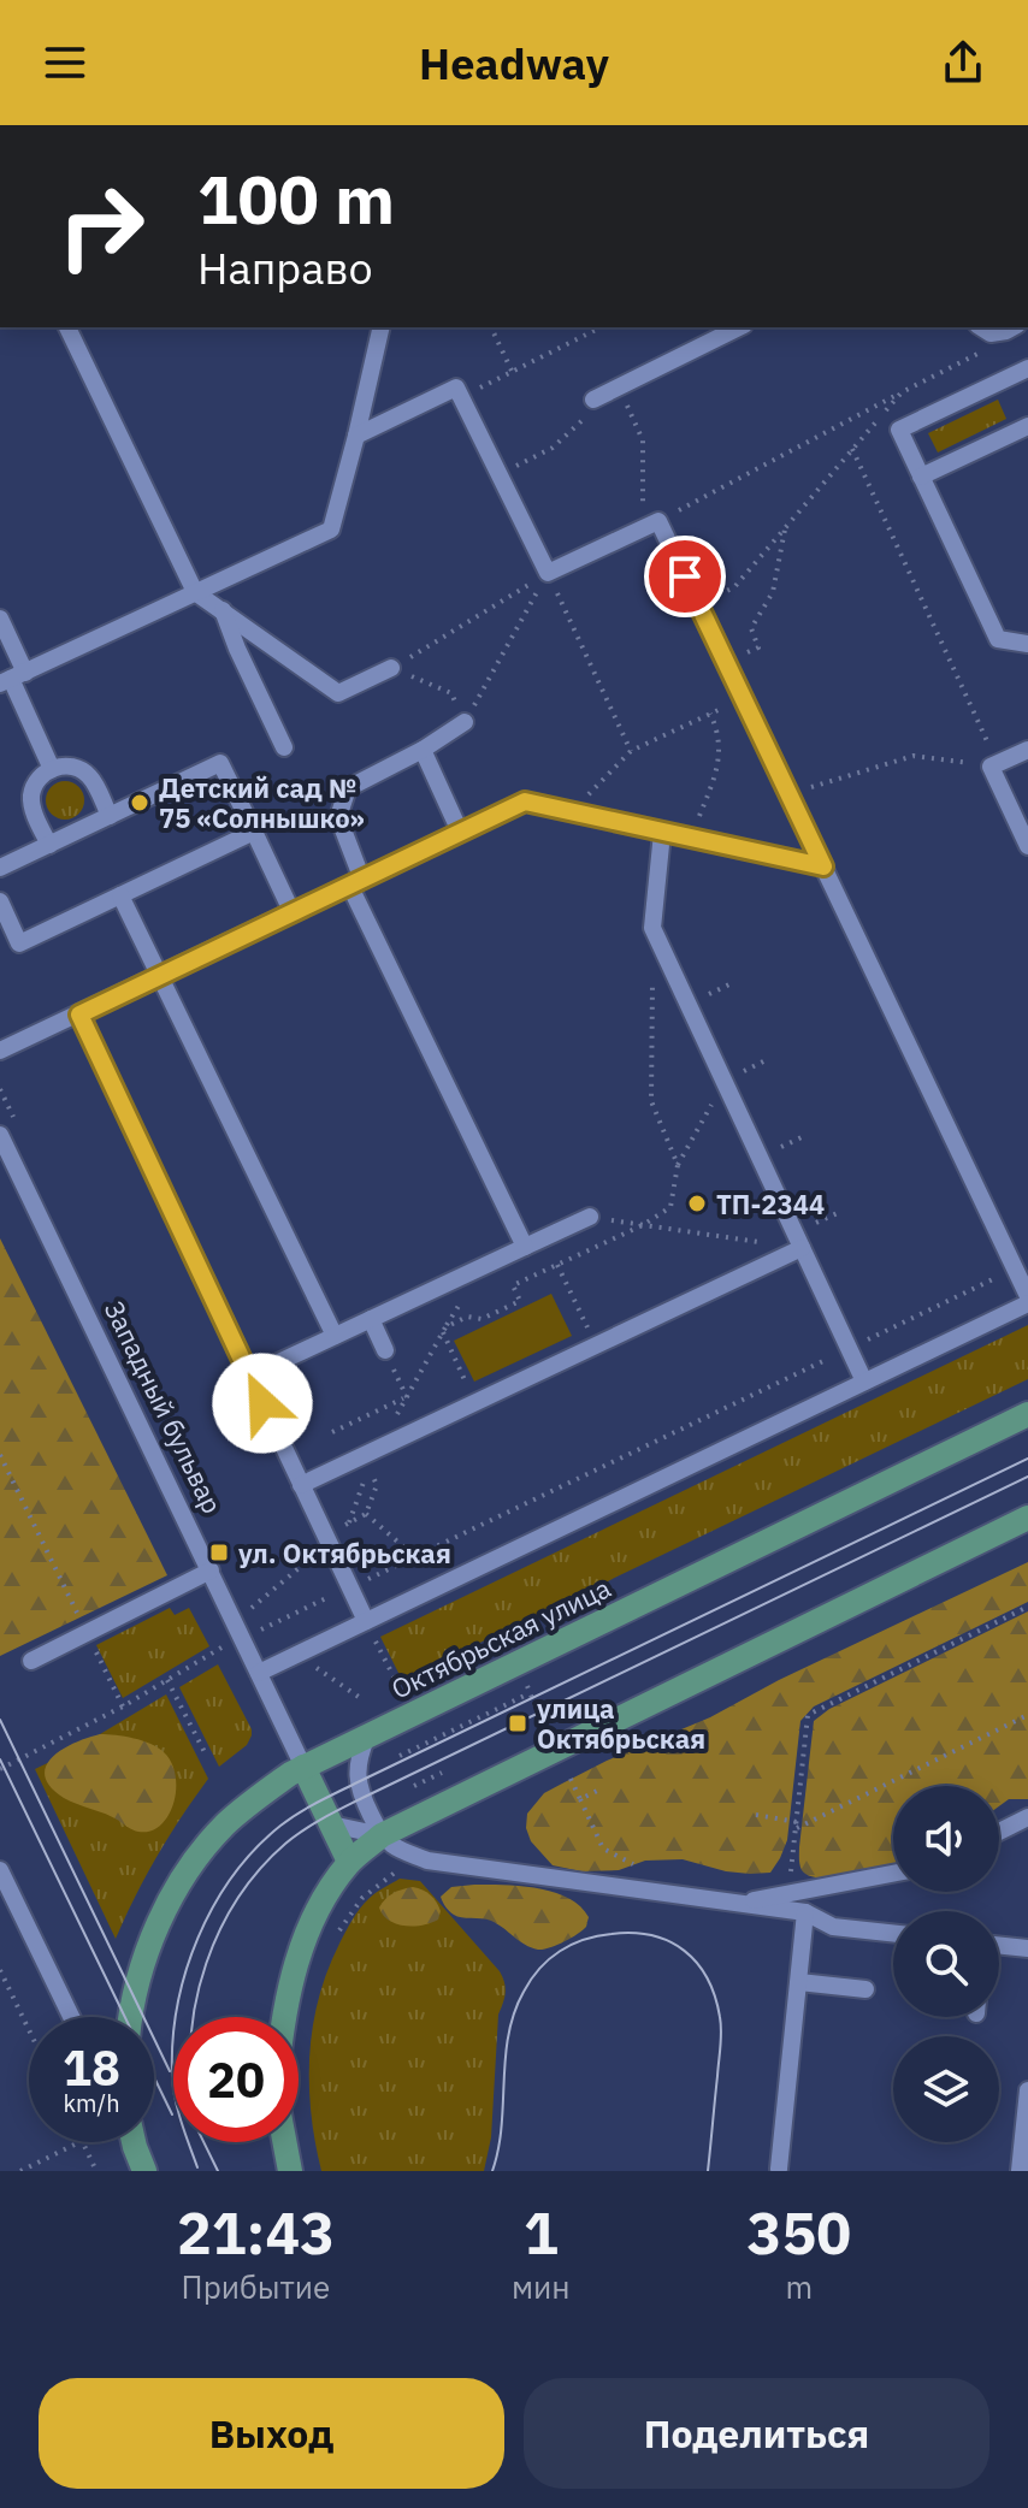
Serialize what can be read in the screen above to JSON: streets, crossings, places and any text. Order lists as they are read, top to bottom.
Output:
{
  "streets": {
    "main road": ["Западный бульвар", "Октябрьская улица"]
  },
  "crossings": [
    ["Западный бульвар", "Октябрьская улица"]
  ],
  "places": {
    "other": ["Детский сад № 75 «Солнышко»", "ТП-2344"],
    "transit": ["ул. Октябрьская", "улица Октябрьская"]
  },
  "page": {
    "header": "Headway",
    "turn": ["100 m", "Направо"],
    "speed": "18 km/h",
    "limit": "20",
    "eta": [
      "21:43",
      "Прибытие",
      "1",
      "мин",
      "350",
      "m"
    ],
    "buttons": ["Выход", "Поделиться"]
  }
}
